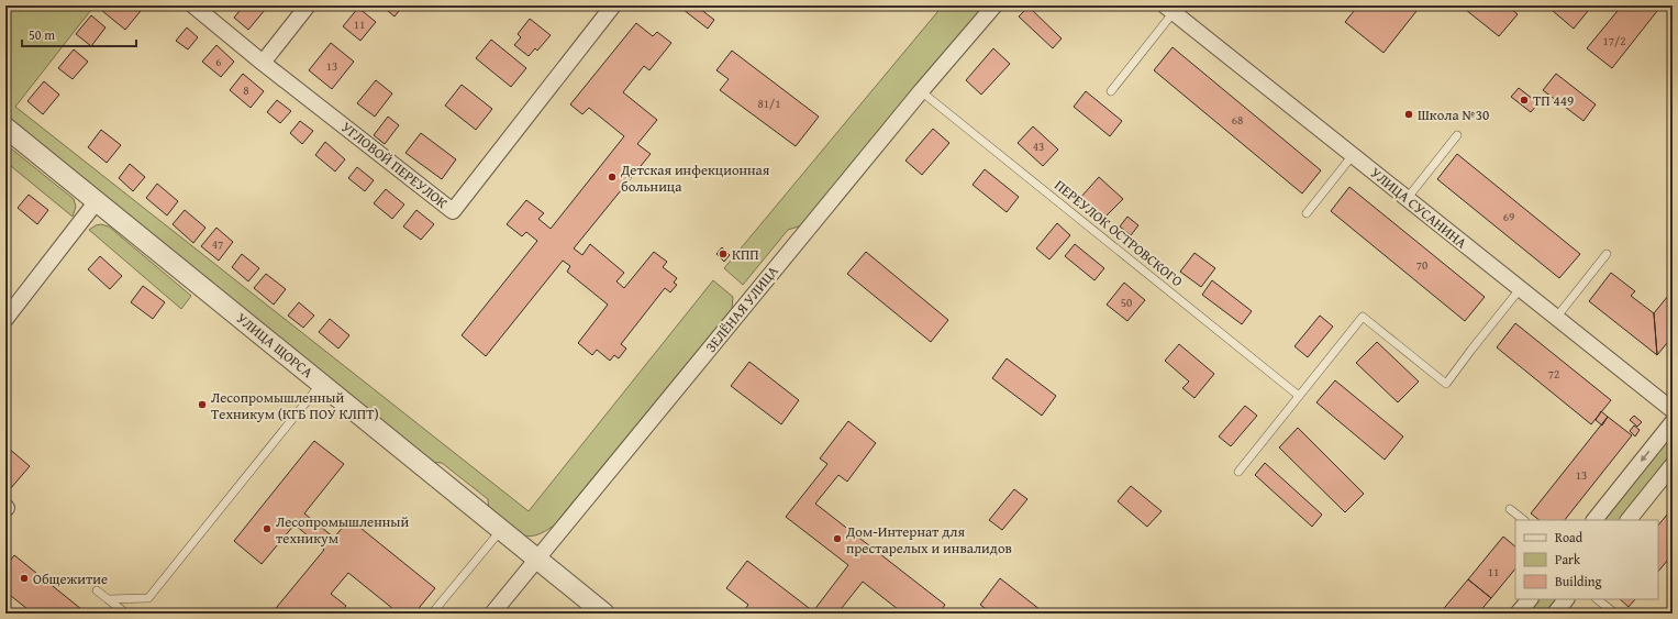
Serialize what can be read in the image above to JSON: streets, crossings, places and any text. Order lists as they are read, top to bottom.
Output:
{
  "streets": {
    "street": [
      "УГЛОВОЙ ПЕРЕУЛОК",
      "УЛИЦА СУСАНИНА",
      "ЗЕЛЁНАЯ УЛИЦА",
      "УЛИЦА ЩОРСА"
    ],
    "lane": ["ПЕРЕУЛОК ОСТРОВСКОГО"]
  },
  "crossings": [
    ["ПЕРЕУЛОК ОСТРОВСКОГО", "ЗЕЛЁНАЯ УЛИЦА"],
    ["ЗЕЛЁНАЯ УЛИЦА", "УЛИЦА ЩОРСА"]
  ],
  "places": [
    "ТП 449",
    "Школа №30",
    "Детская инфекционная больница",
    "КПП",
    "Лесопромышленный Техникум (КГБ ПОУ КЛПТ)",
    "Лесопромышленный техникум",
    "Дом-Интернат для престарелых и инвалидов",
    "Общежитие"
  ],
  "house_numbers": [
    "11",
    "17/2",
    "6",
    "13",
    "8",
    "81/1",
    "68",
    "43",
    "69",
    "47",
    "70",
    "50",
    "72",
    "13",
    "11"
  ],
  "legend": ["Road", "Park", "Building"],
  "scale_bar": "50 m"
}
